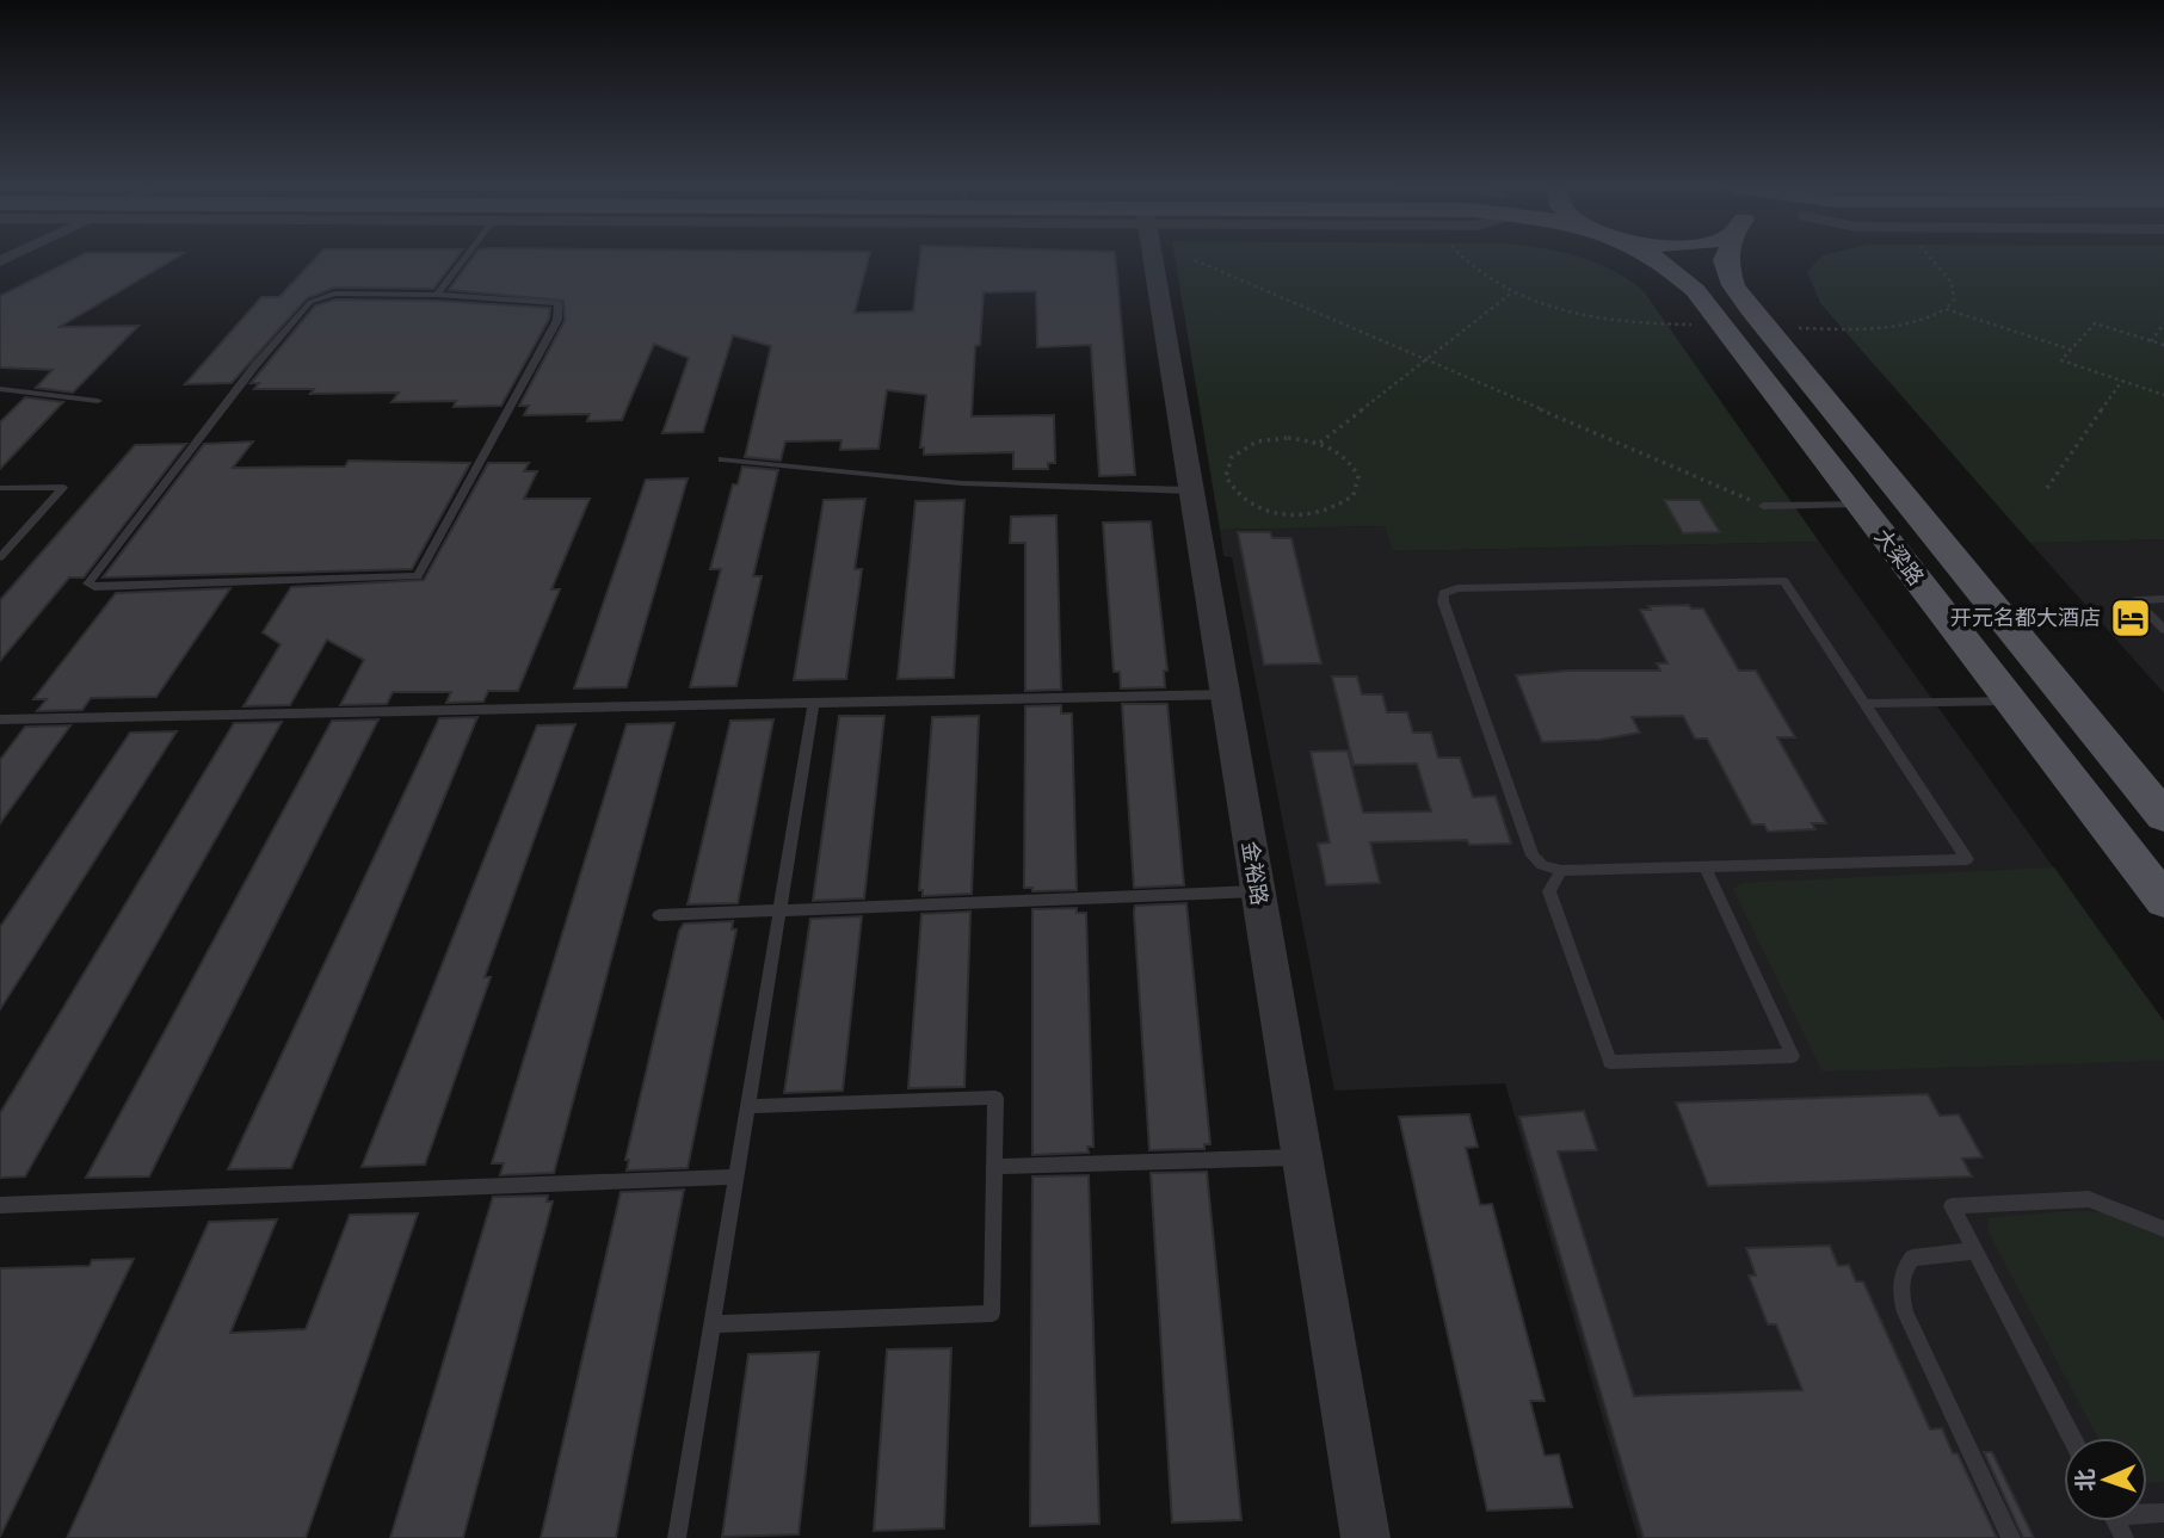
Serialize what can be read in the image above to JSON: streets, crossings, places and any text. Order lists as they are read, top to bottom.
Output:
{
  "streets": {
    "main road": ["大梁路"],
    "street": ["金裕路"]
  },
  "places": {
    "hotel": ["开元名都大酒店"]
  },
  "north": "left"
}
